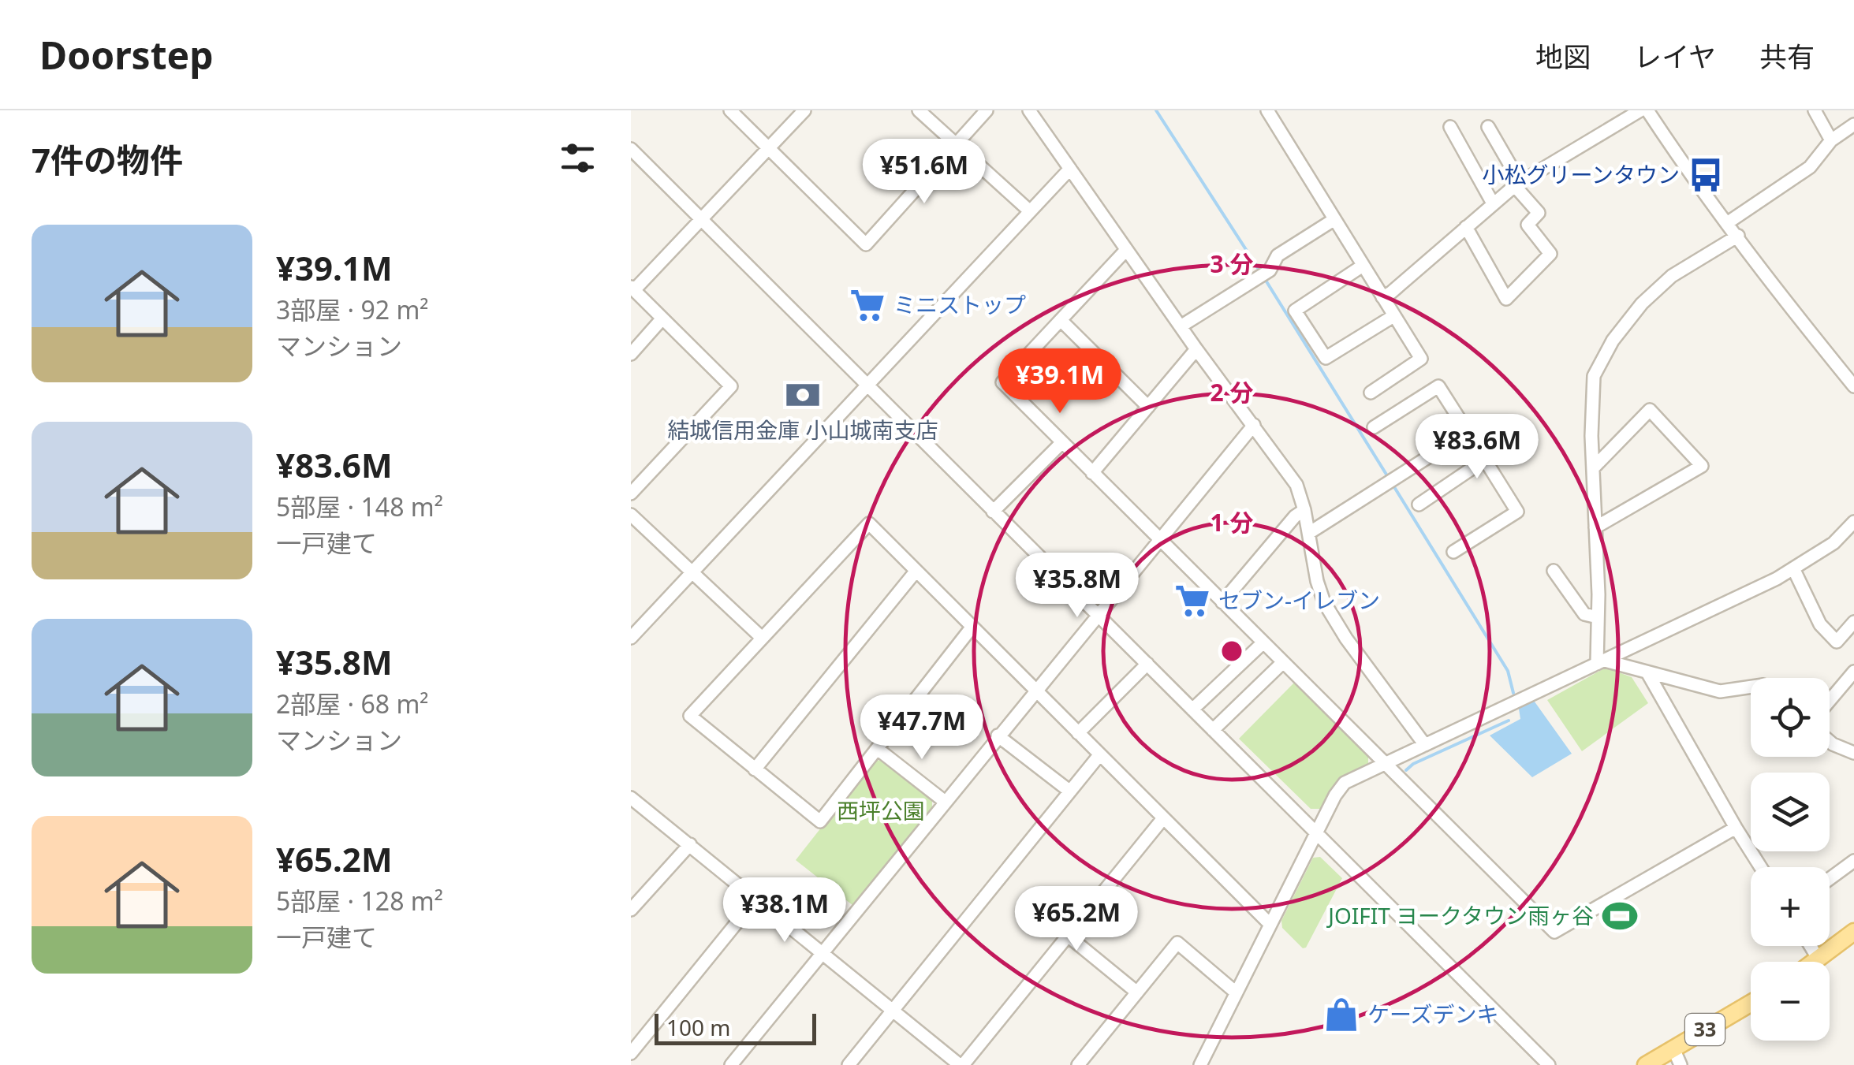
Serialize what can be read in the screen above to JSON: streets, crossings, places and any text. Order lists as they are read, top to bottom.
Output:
{
  "streets": {
    "main road": ["33"]
  },
  "parks": ["西坪公園"],
  "places": {
    "bus stop": ["小松グリーンタウン"],
    "supermarket": ["ミニストップ", "セブン-イレブン"],
    "bank": ["結城信用金庫 小山城南支店"],
    "sports": ["JOIFIT ヨークタウン雨ヶ谷"],
    "shop": ["ケーズデンキ"]
  },
  "scale_bar": "100 m",
  "page": {
    "header": "Doorstep",
    "nav": ["地図", "レイヤ", "共有"],
    "heading": "7件の物件",
    "price": [
      "¥51.6M",
      "¥39.1M",
      "¥83.6M",
      "¥35.8M",
      "¥47.7M",
      "¥38.1M",
      "¥65.2M"
    ],
    "list": [
      {
        "name": "¥39.1M",
        "note": "3部屋 · 92 m² · マンション"
      },
      {
        "name": "¥83.6M",
        "note": "5部屋 · 148 m² · 一戸建て"
      },
      {
        "name": "¥35.8M",
        "note": "2部屋 · 68 m² · マンション"
      },
      {
        "name": "¥65.2M",
        "note": "5部屋 · 128 m² · 一戸建て"
      }
    ],
    "map_buttons": ["+", "−"],
    "scale": "100 m"
  },
  "rings": ["3 分", "2 分", "1 分"]
}
